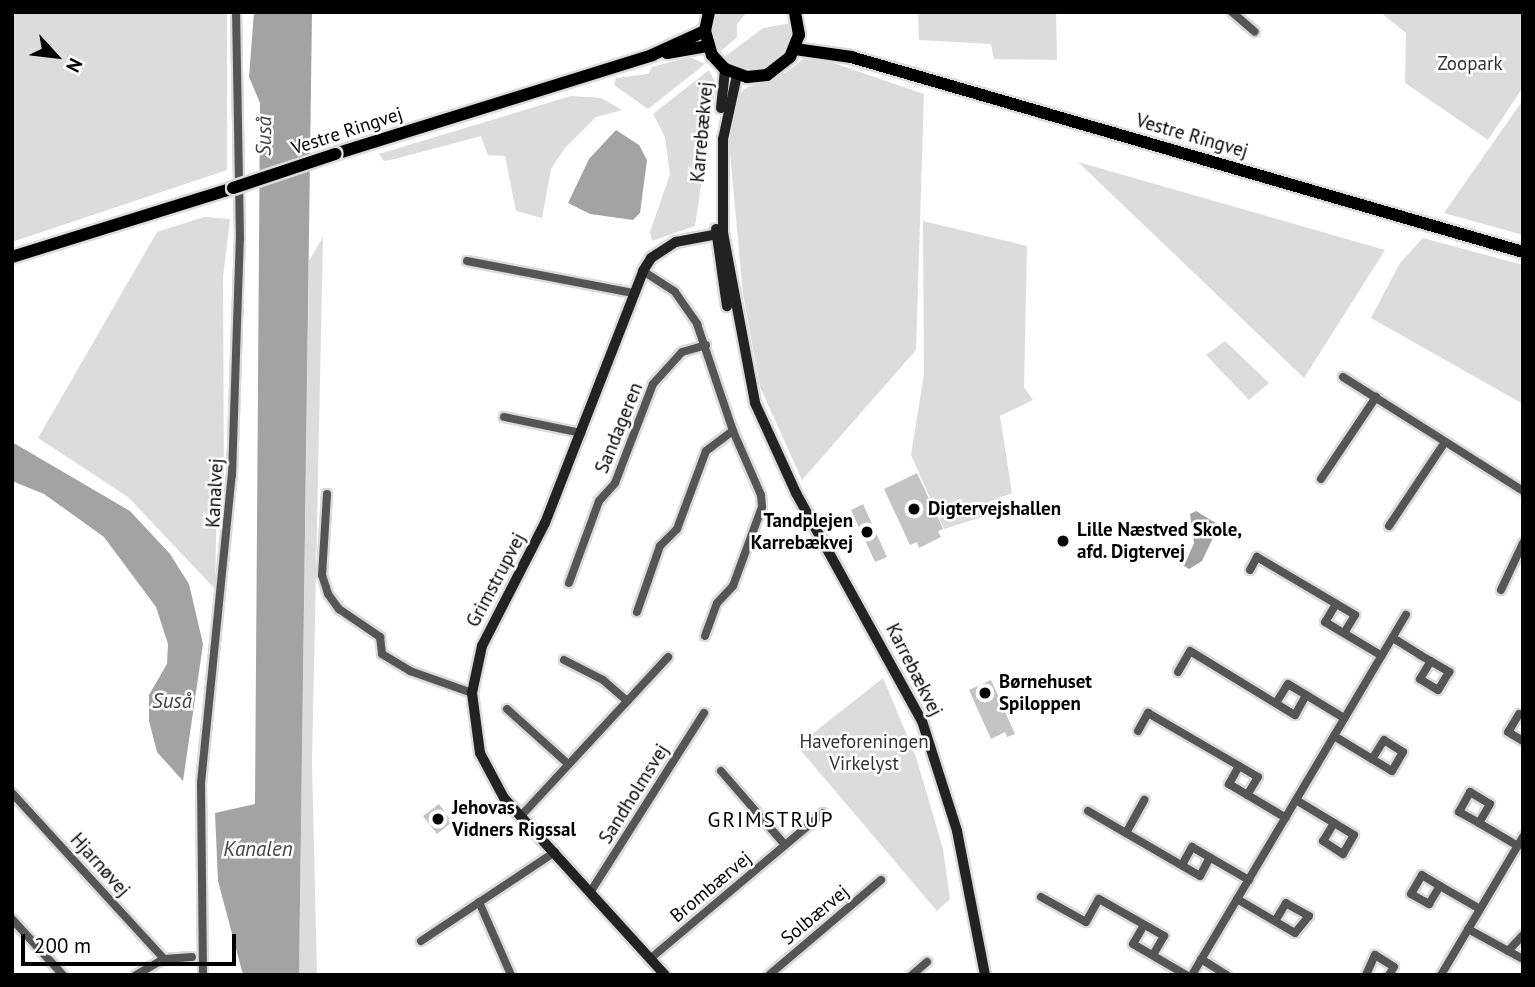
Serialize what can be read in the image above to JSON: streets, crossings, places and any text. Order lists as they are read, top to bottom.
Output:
{
  "streets": {
    "main road": ["Vestre Ringvej"],
    "street": [
      "Karrebækvej",
      "Sandageren",
      "Kanalvej",
      "Grimstrupvej",
      "Sandholmsvej",
      "Hjarnøvej",
      "Brombærvej",
      "Solbærvej"
    ]
  },
  "crossings": [
    ["Karrebækvej", "Grimstrupvej"],
    ["Grimstrupvej", "Sandholmsvej"],
    ["Grimstrupvej", "Brombærvej"]
  ],
  "districts": ["GRIMSTRUP"],
  "water": ["Suså", "Kanalen"],
  "parks": ["Zoopark", "Haveforeningen Virkelyst"],
  "places": [
    "Digtervejshallen",
    "Tandplejen Karrebækvej",
    "Lille Næstved Skole, afd. Digtervej",
    "Børnehuset Spiloppen",
    "Jehovas Vidners Rigssal"
  ],
  "scale_bar": "200 m",
  "north": "bottom right"
}
